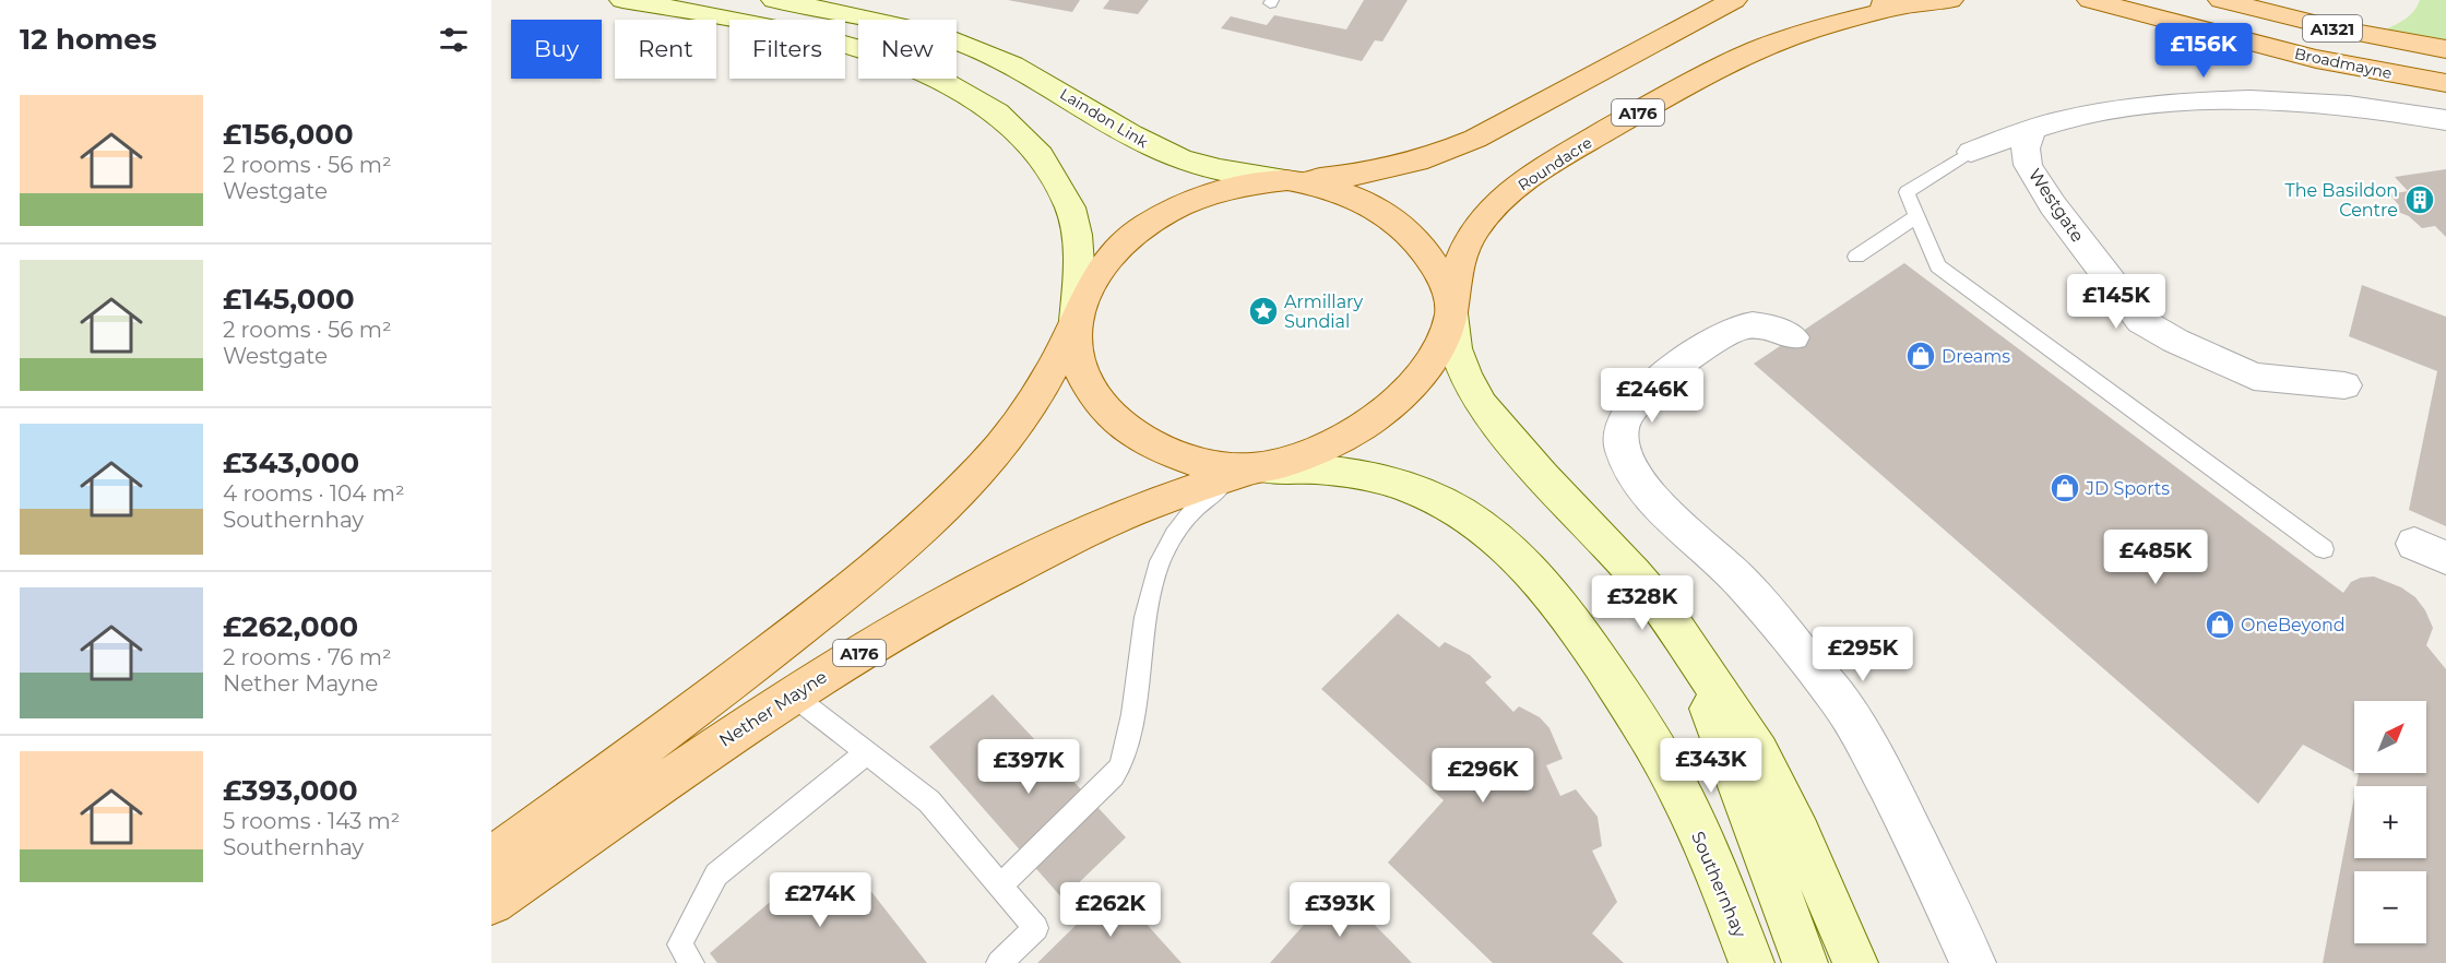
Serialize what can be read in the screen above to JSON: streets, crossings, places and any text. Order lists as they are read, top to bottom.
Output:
{
  "streets": {
    "main road": [
      "A1321",
      "Broadmayne",
      "A176",
      "Laindon Link",
      "Roundacre",
      "Nether Mayne",
      "Southernhay"
    ],
    "street": ["Westgate"]
  },
  "crossings": [
    ["A176", "Laindon Link"],
    ["A176", "Roundacre"],
    ["A176", "Nether Mayne"],
    ["A176", "Southernhay"],
    ["Nether Mayne", "Southernhay"]
  ],
  "places": {
    "building": ["The Basildon Centre"],
    "place": ["Armillary Sundial"],
    "shop": ["Dreams", "JD Sports", "OneBeyond"]
  },
  "north": "top right",
  "page": {
    "heading": "12 homes",
    "chip": [
      "Buy",
      "Rent",
      "Filters",
      "New"
    ],
    "price": [
      "£156K",
      "£145K",
      "£246K",
      "£485K",
      "£328K",
      "£295K",
      "£343K",
      "£397K",
      "£296K",
      "£274K",
      "£262K",
      "£393K"
    ],
    "list": [
      {
        "name": "£156,000",
        "note": "2 rooms · 56 m² · Westgate"
      },
      {
        "name": "£145,000",
        "note": "2 rooms · 56 m² · Westgate"
      },
      {
        "name": "£343,000",
        "note": "4 rooms · 104 m² · Southernhay"
      },
      {
        "name": "£262,000",
        "note": "2 rooms · 76 m² · Nether Mayne"
      },
      {
        "name": "£393,000",
        "note": "5 rooms · 143 m² · Southernhay"
      }
    ],
    "map_buttons": ["+", "−"]
  }
}
